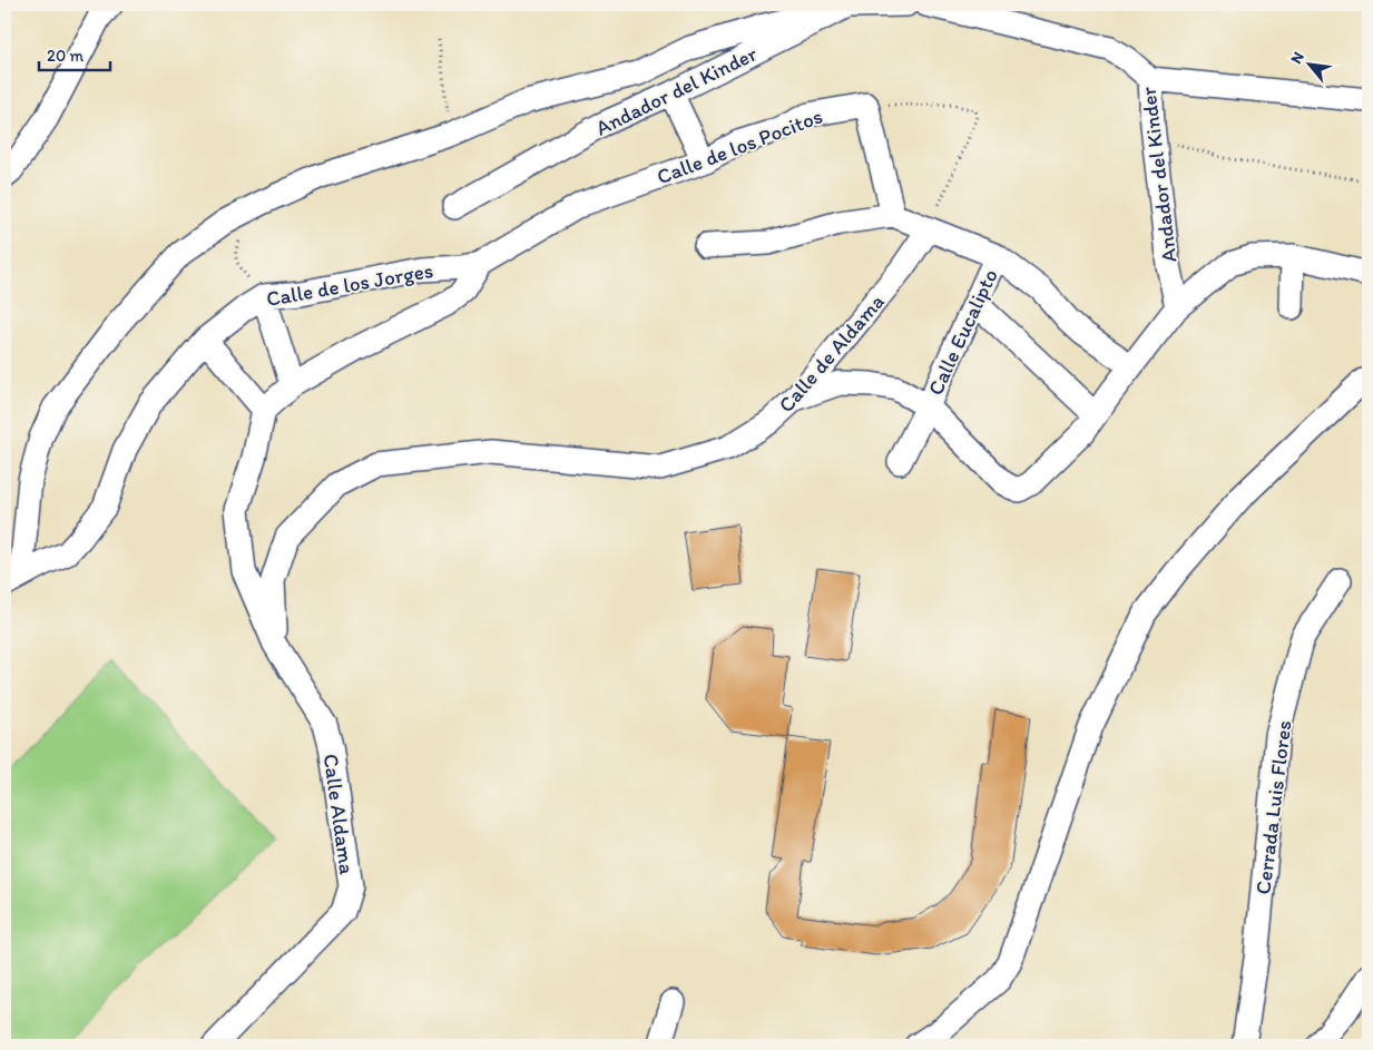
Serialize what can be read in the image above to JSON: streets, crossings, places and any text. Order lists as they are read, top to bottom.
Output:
{
  "streets": {
    "street": [
      "Andador del Kinder",
      "Calle de los Pocitos",
      "Calle de los Jorges",
      "Calle Eucalipto",
      "Calle de Aldama",
      "Cerrada Luis Flores",
      "Calle Aldama"
    ]
  },
  "crossings": [
    ["Calle de los Pocitos", "Calle de los Jorges"],
    ["Calle de Aldama", "Calle Aldama"]
  ],
  "scale_bar": "20 m",
  "north": "top left"
}
